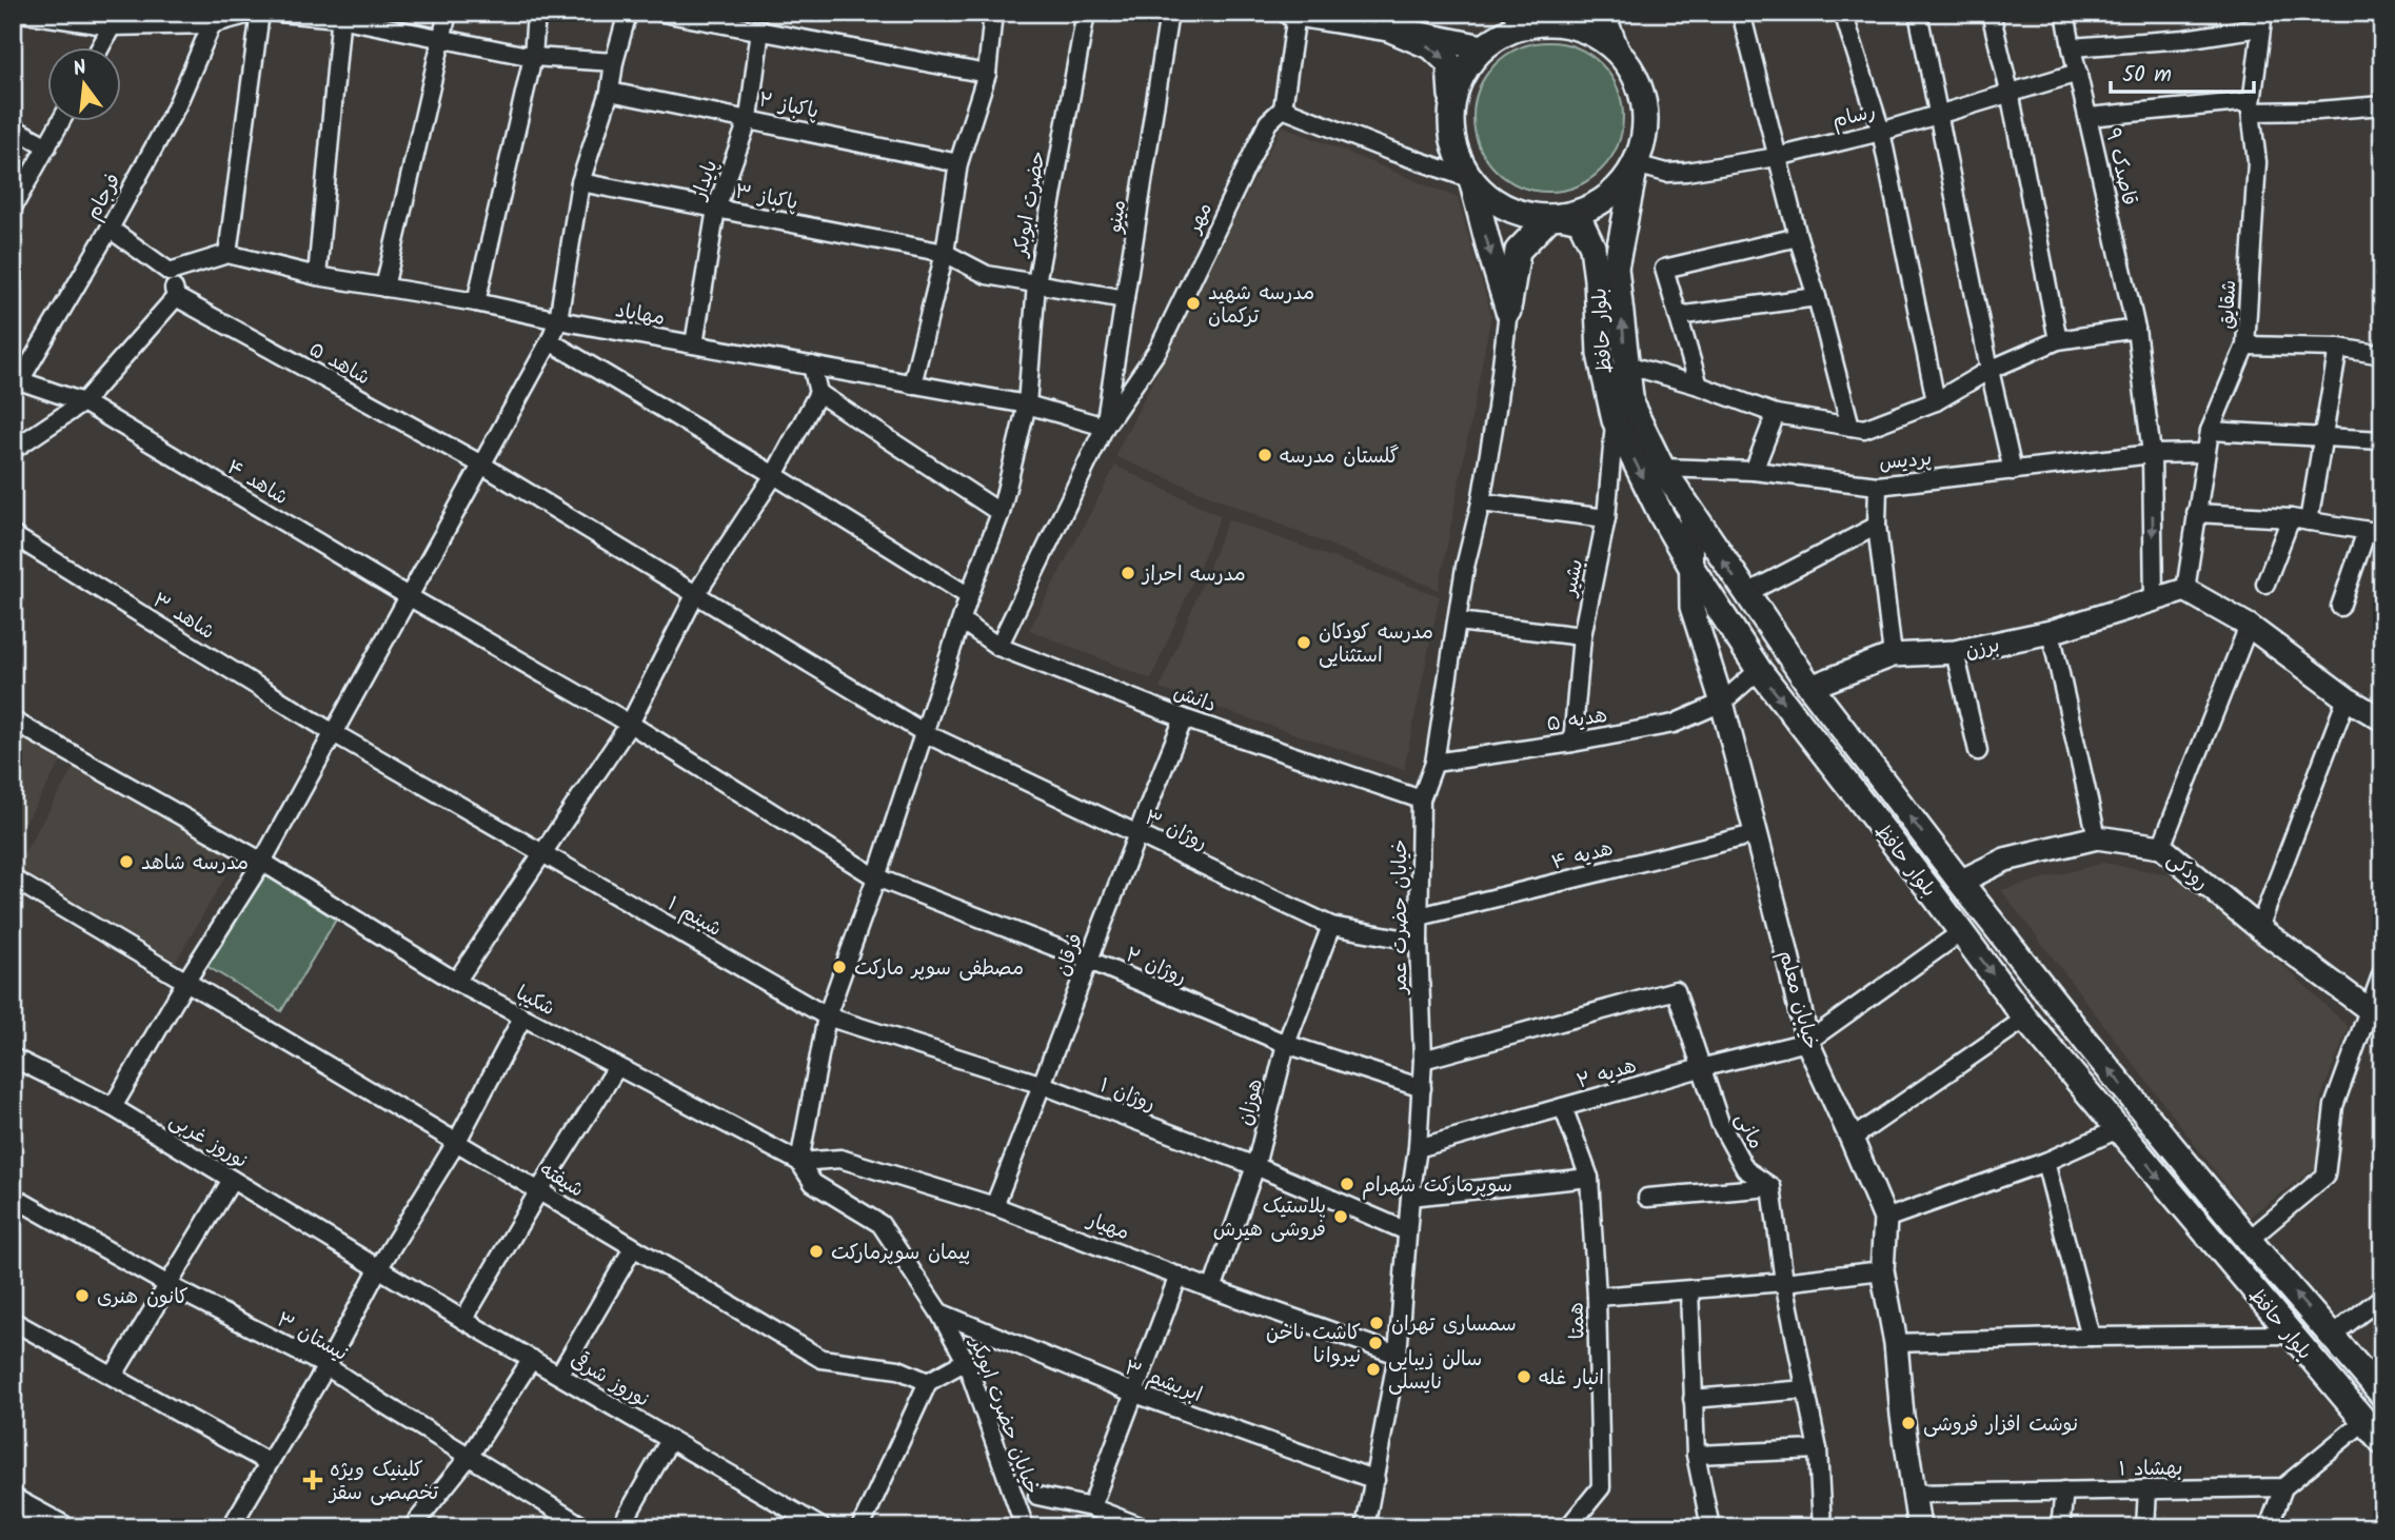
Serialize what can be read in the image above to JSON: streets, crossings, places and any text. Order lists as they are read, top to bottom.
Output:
{
  "streets": {
    "main road": ["بلوار حافظ"],
    "street": [
      "پاکباز ۲",
      "رسام",
      "قاصدک ۹",
      "پایدار",
      "فرجام",
      "پاکباز ۳",
      "حضرت ابوبکر",
      "مینو",
      "مهر",
      "شقایق",
      "مهاباد",
      "شاهد ۵",
      "پردیس",
      "شاهد ۴",
      "بشیر",
      "شاهد ۳",
      "برزن",
      "دانش",
      "هدیه ۵",
      "روژان ۳",
      "هدیه ۴",
      "رودکی",
      "شبنم ۱",
      "خیابان حضرت عمر",
      "فرقان",
      "روژان ۲",
      "شکیبا",
      "خیابان معلم",
      "هدیه ۲",
      "روژان ۱",
      "هوزان",
      "مانی",
      "نوروز غربی",
      "شیفته",
      "مهیار",
      "همتا",
      "نیستان ۳",
      "نوروز شرقی",
      "ابریشم ۳",
      "خیابان حضرت ابوبکر",
      "بهشاد ۱"
    ]
  },
  "crossings": [
    ["پاکباز ۲", "پایدار"],
    ["رسام", "قاصدک ۹"],
    ["رسام", "بلوار حافظ"],
    ["قاصدک ۹", "پردیس"],
    ["قاصدک ۹", "برزن"],
    ["پایدار", "پاکباز ۳"],
    ["پایدار", "مهاباد"],
    ["فرجام", "شاهد ۴"],
    ["پاکباز ۳", "حضرت ابوبکر"],
    ["پاکباز ۳", "مینو"],
    ["حضرت ابوبکر", "مهاباد"],
    ["حضرت ابوبکر", "دانش"],
    ["حضرت ابوبکر", "روژان ۳"],
    ["حضرت ابوبکر", "شبنم ۱"],
    ["حضرت ابوبکر", "روژان ۲"],
    ["حضرت ابوبکر", "شکیبا"],
    ["حضرت ابوبکر", "روژان ۱"],
    ["حضرت ابوبکر", "مهیار"],
    ["حضرت ابوبکر", "خیابان حضرت ابوبکر"],
    ["مینو", "مهر"],
    ["مینو", "مهاباد"],
    ["مهر", "مهاباد"],
    ["شقایق", "پردیس"],
    ["شقایق", "برزن"],
    ["بلوار حافظ", "پردیس"],
    ["بلوار حافظ", "بشیر"],
    ["بلوار حافظ", "برزن"],
    ["بلوار حافظ", "هدیه ۵"],
    ["بلوار حافظ", "رودکی"],
    ["بلوار حافظ", "خیابان معلم"],
    ["شاهد ۵", "روژان ۳"],
    ["شاهد ۴", "روژان ۲"],
    ["بشیر", "هدیه ۵"],
    ["شاهد ۳", "شبنم ۱"],
    ["دانش", "خیابان حضرت عمر"],
    ["دانش", "فرقان"],
    ["هدیه ۵", "خیابان حضرت عمر"],
    ["هدیه ۵", "خیابان معلم"],
    ["روژان ۳", "خیابان حضرت عمر"],
    ["روژان ۳", "فرقان"],
    ["روژان ۳", "هوزان"],
    ["هدیه ۴", "خیابان حضرت عمر"],
    ["هدیه ۴", "خیابان معلم"],
    ["شبنم ۱", "روژان ۱"],
    ["خیابان حضرت عمر", "روژان ۲"],
    ["خیابان حضرت عمر", "هدیه ۲"],
    ["خیابان حضرت عمر", "روژان ۱"],
    ["خیابان حضرت عمر", "مانی"],
    ["خیابان حضرت عمر", "مهیار"],
    ["خیابان حضرت عمر", "ابریشم ۳"],
    ["فرقان", "روژان ۲"],
    ["فرقان", "روژان ۱"],
    ["فرقان", "مهیار"],
    ["روژان ۲", "هوزان"],
    ["شکیبا", "مهیار"],
    ["شکیبا", "خیابان حضرت ابوبکر"],
    ["خیابان معلم", "هدیه ۲"],
    ["خیابان معلم", "بهشاد ۱"],
    ["هدیه ۲", "مانی"],
    ["هدیه ۲", "همتا"],
    ["روژان ۱", "هوزان"],
    ["هوزان", "مهیار"],
    ["نوروز غربی", "نوروز شرقی"],
    ["مهیار", "خیابان حضرت ابوبکر"],
    ["ابریشم ۳", "خیابان حضرت ابوبکر"]
  ],
  "places": {
    "other": [
      "مدرسه شهید ترکمان",
      "گلستان مدرسه",
      "مدرسه احراز",
      "مدرسه کودکان استثنایی",
      "مدرسه شاهد",
      "مصطفی سوپر مارکت",
      "سوپرمارکت شهرام",
      "پلاستیک فروشی هیرش",
      "پیمان سوپرمارکت",
      "کانون هنری",
      "سمساری تهران",
      "کاشت ناخن نیروانا",
      "سالن زیبایی نایسلی",
      "انبار غله",
      "نوشت افزار فروشی"
    ],
    "health": ["کلینیک ویژه تخصصی سقز"]
  },
  "scale_bar": "50 m",
  "north": "top"
}
